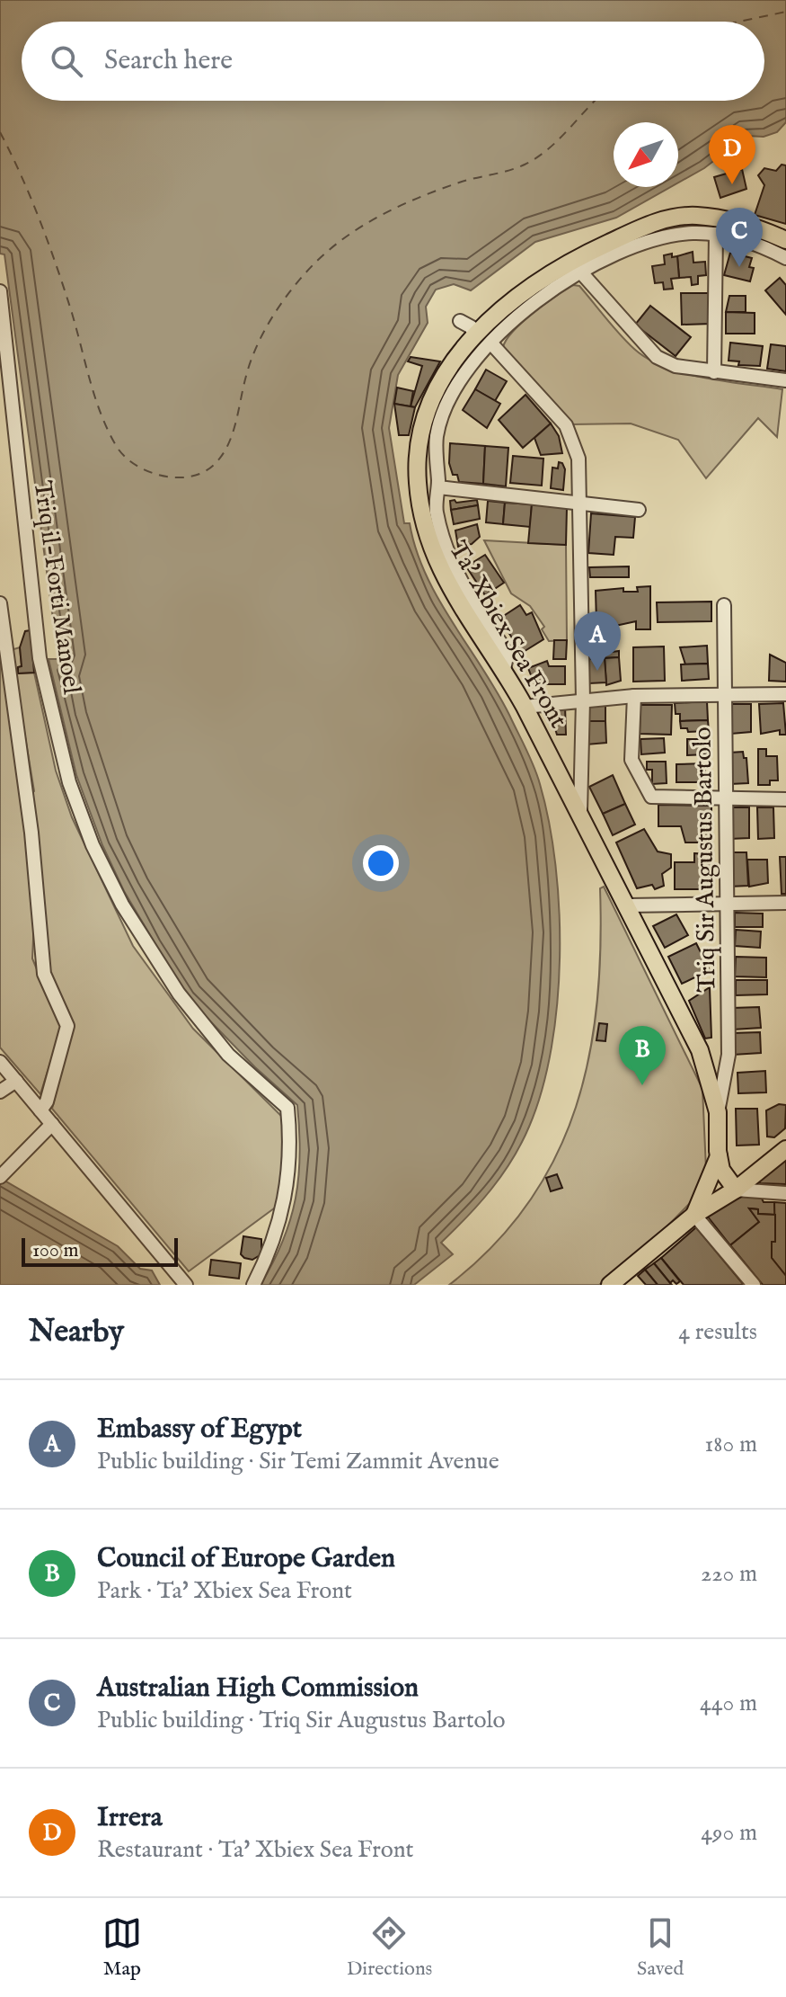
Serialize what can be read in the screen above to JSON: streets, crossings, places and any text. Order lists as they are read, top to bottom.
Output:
{
  "streets": {
    "main road": ["Ta' Xbiex Sea Front"],
    "street": ["Triq il-Forti Manoel", "Triq Sir Augustus Bartolo"]
  },
  "crossings": [
    ["Ta' Xbiex Sea Front", "Triq Sir Augustus Bartolo"]
  ],
  "scale_bar": "100 m",
  "north": "bottom left",
  "page": {
    "search": "Search here",
    "pins": [
      "D",
      "C",
      "A",
      "B"
    ],
    "scale": "100 m",
    "heading": ["Nearby", "4 results"],
    "list": [
      {
        "mark": "A",
        "name": "Embassy of Egypt",
        "note": "Public building · Sir Temi Zammit Avenue",
        "value": "180 m"
      },
      {
        "mark": "B",
        "name": "Council of Europe Garden",
        "note": "Park · Ta' Xbiex Sea Front",
        "value": "220 m"
      },
      {
        "mark": "C",
        "name": "Australian High Commission",
        "note": "Public building · Triq Sir Augustus Bartolo",
        "value": "440 m"
      },
      {
        "mark": "D",
        "name": "Irrera",
        "note": "Restaurant · Ta' Xbiex Sea Front",
        "value": "490 m"
      }
    ],
    "nav": ["Map", "Directions", "Saved"]
  }
}
